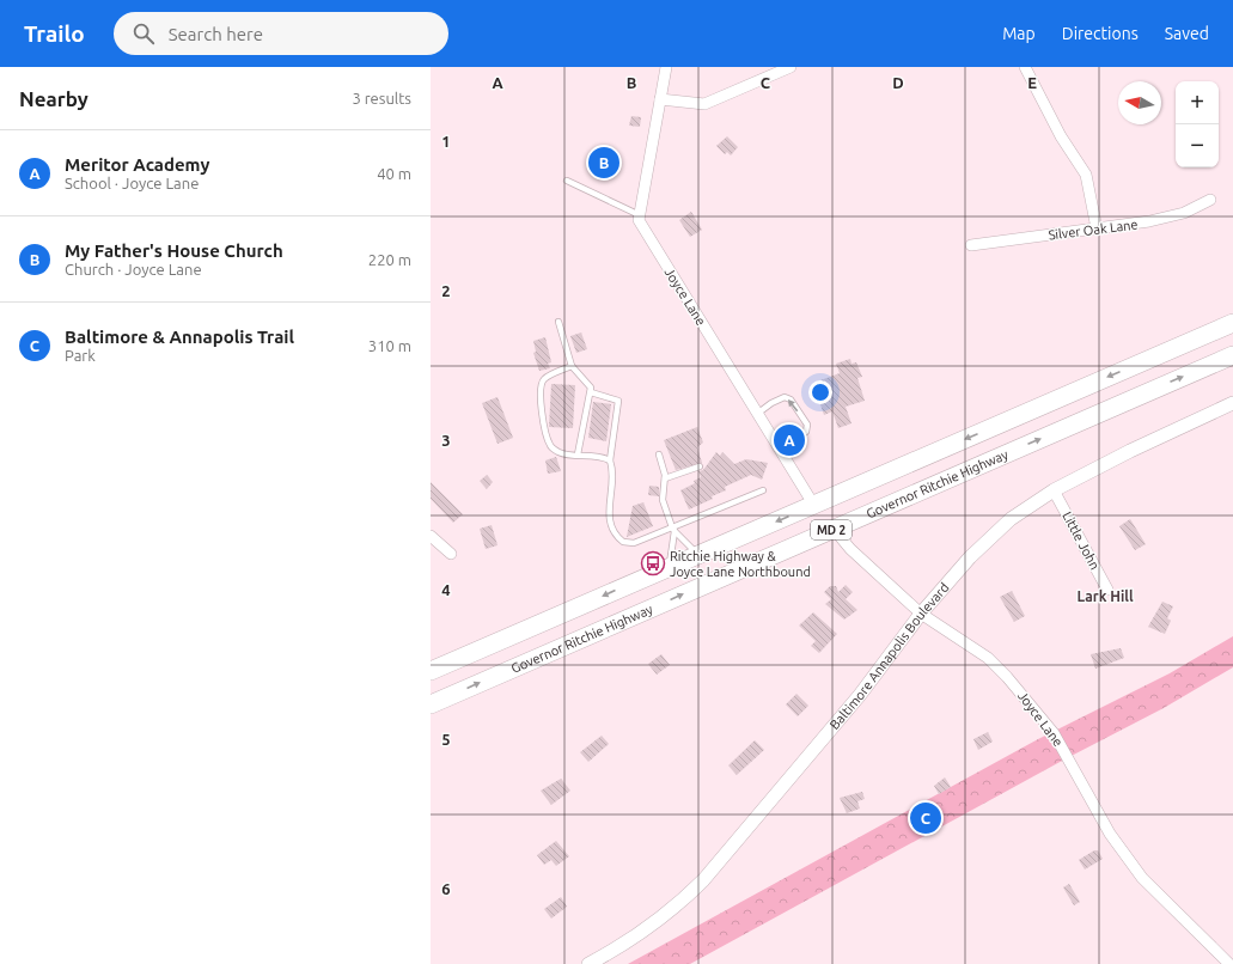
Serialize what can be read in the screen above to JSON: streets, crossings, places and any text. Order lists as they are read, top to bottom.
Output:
{
  "streets": {
    "highway": ["Governor Ritchie Highway", "MD 2"],
    "street": [
      "Silver Oak Lane",
      "Joyce Lane",
      "Little John",
      "Baltimore Annapolis Boulevard"
    ]
  },
  "crossings": [
    ["Joyce Lane", "Governor Ritchie Highway"],
    ["Joyce Lane", "MD 2"],
    ["Joyce Lane", "Baltimore Annapolis Boulevard"],
    ["Little John", "Baltimore Annapolis Boulevard"]
  ],
  "districts": ["Lark Hill"],
  "places": {
    "bus stop": ["Ritchie Highway & Joyce Lane Northbound"]
  },
  "north": "left",
  "page": {
    "header": "Trailo",
    "search": "Search here",
    "nav": ["Map", "Directions", "Saved"],
    "heading": ["Nearby", "3 results"],
    "map_buttons": ["+", "−"],
    "list": [
      {
        "mark": "A",
        "name": "Meritor Academy",
        "note": "School · Joyce Lane",
        "value": "40 m"
      },
      {
        "mark": "B",
        "name": "My Father's House Church",
        "note": "Church · Joyce Lane",
        "value": "220 m"
      },
      {
        "mark": "C",
        "name": "Baltimore & Annapolis Trail",
        "note": "Park",
        "value": "310 m"
      }
    ],
    "pins": ["B", "A", "C"]
  },
  "grid": {
    "columns": [
      "A",
      "B",
      "C",
      "D",
      "E"
    ],
    "rows": [
      "1",
      "2",
      "3",
      "4",
      "5",
      "6"
    ]
  }
}
